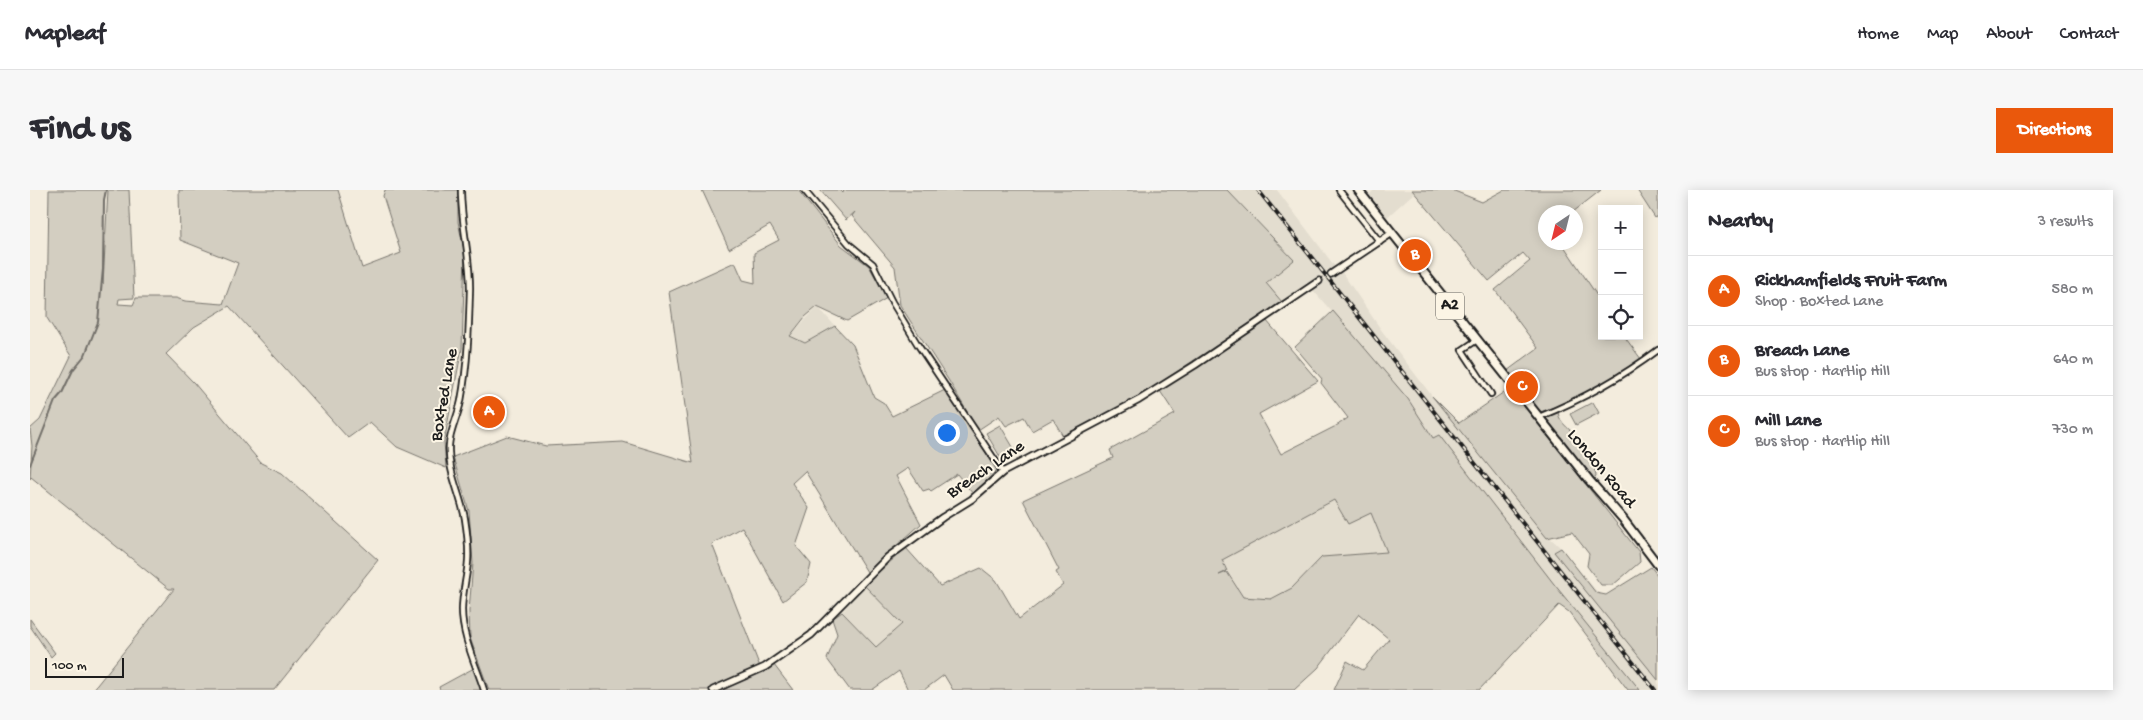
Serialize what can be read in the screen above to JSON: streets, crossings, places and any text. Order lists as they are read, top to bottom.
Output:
{
  "streets": {
    "main road": ["A2", "London Road"],
    "street": ["Boxted Lane", "Breach Lane"]
  },
  "crossings": [
    ["A2", "London Road"]
  ],
  "scale_bar": "100 m",
  "north": "bottom left",
  "page": {
    "header": "Mapleaf",
    "nav": [
      "Home",
      "Map",
      "About",
      "Contact"
    ],
    "buttons": "Directions",
    "title": "Find us",
    "heading": ["Nearby", "3 results"],
    "map_buttons": ["+", "−"],
    "pins": ["B", "C", "A"],
    "list": [
      {
        "mark": "A",
        "name": "Rickhamfields Fruit Farm",
        "note": "Shop · Boxted Lane",
        "value": "580 m"
      },
      {
        "mark": "B",
        "name": "Breach Lane",
        "note": "Bus stop · Hartlip Hill",
        "value": "640 m"
      },
      {
        "mark": "C",
        "name": "Mill Lane",
        "note": "Bus stop · Hartlip Hill",
        "value": "730 m"
      }
    ],
    "scale": "100 m"
  }
}
